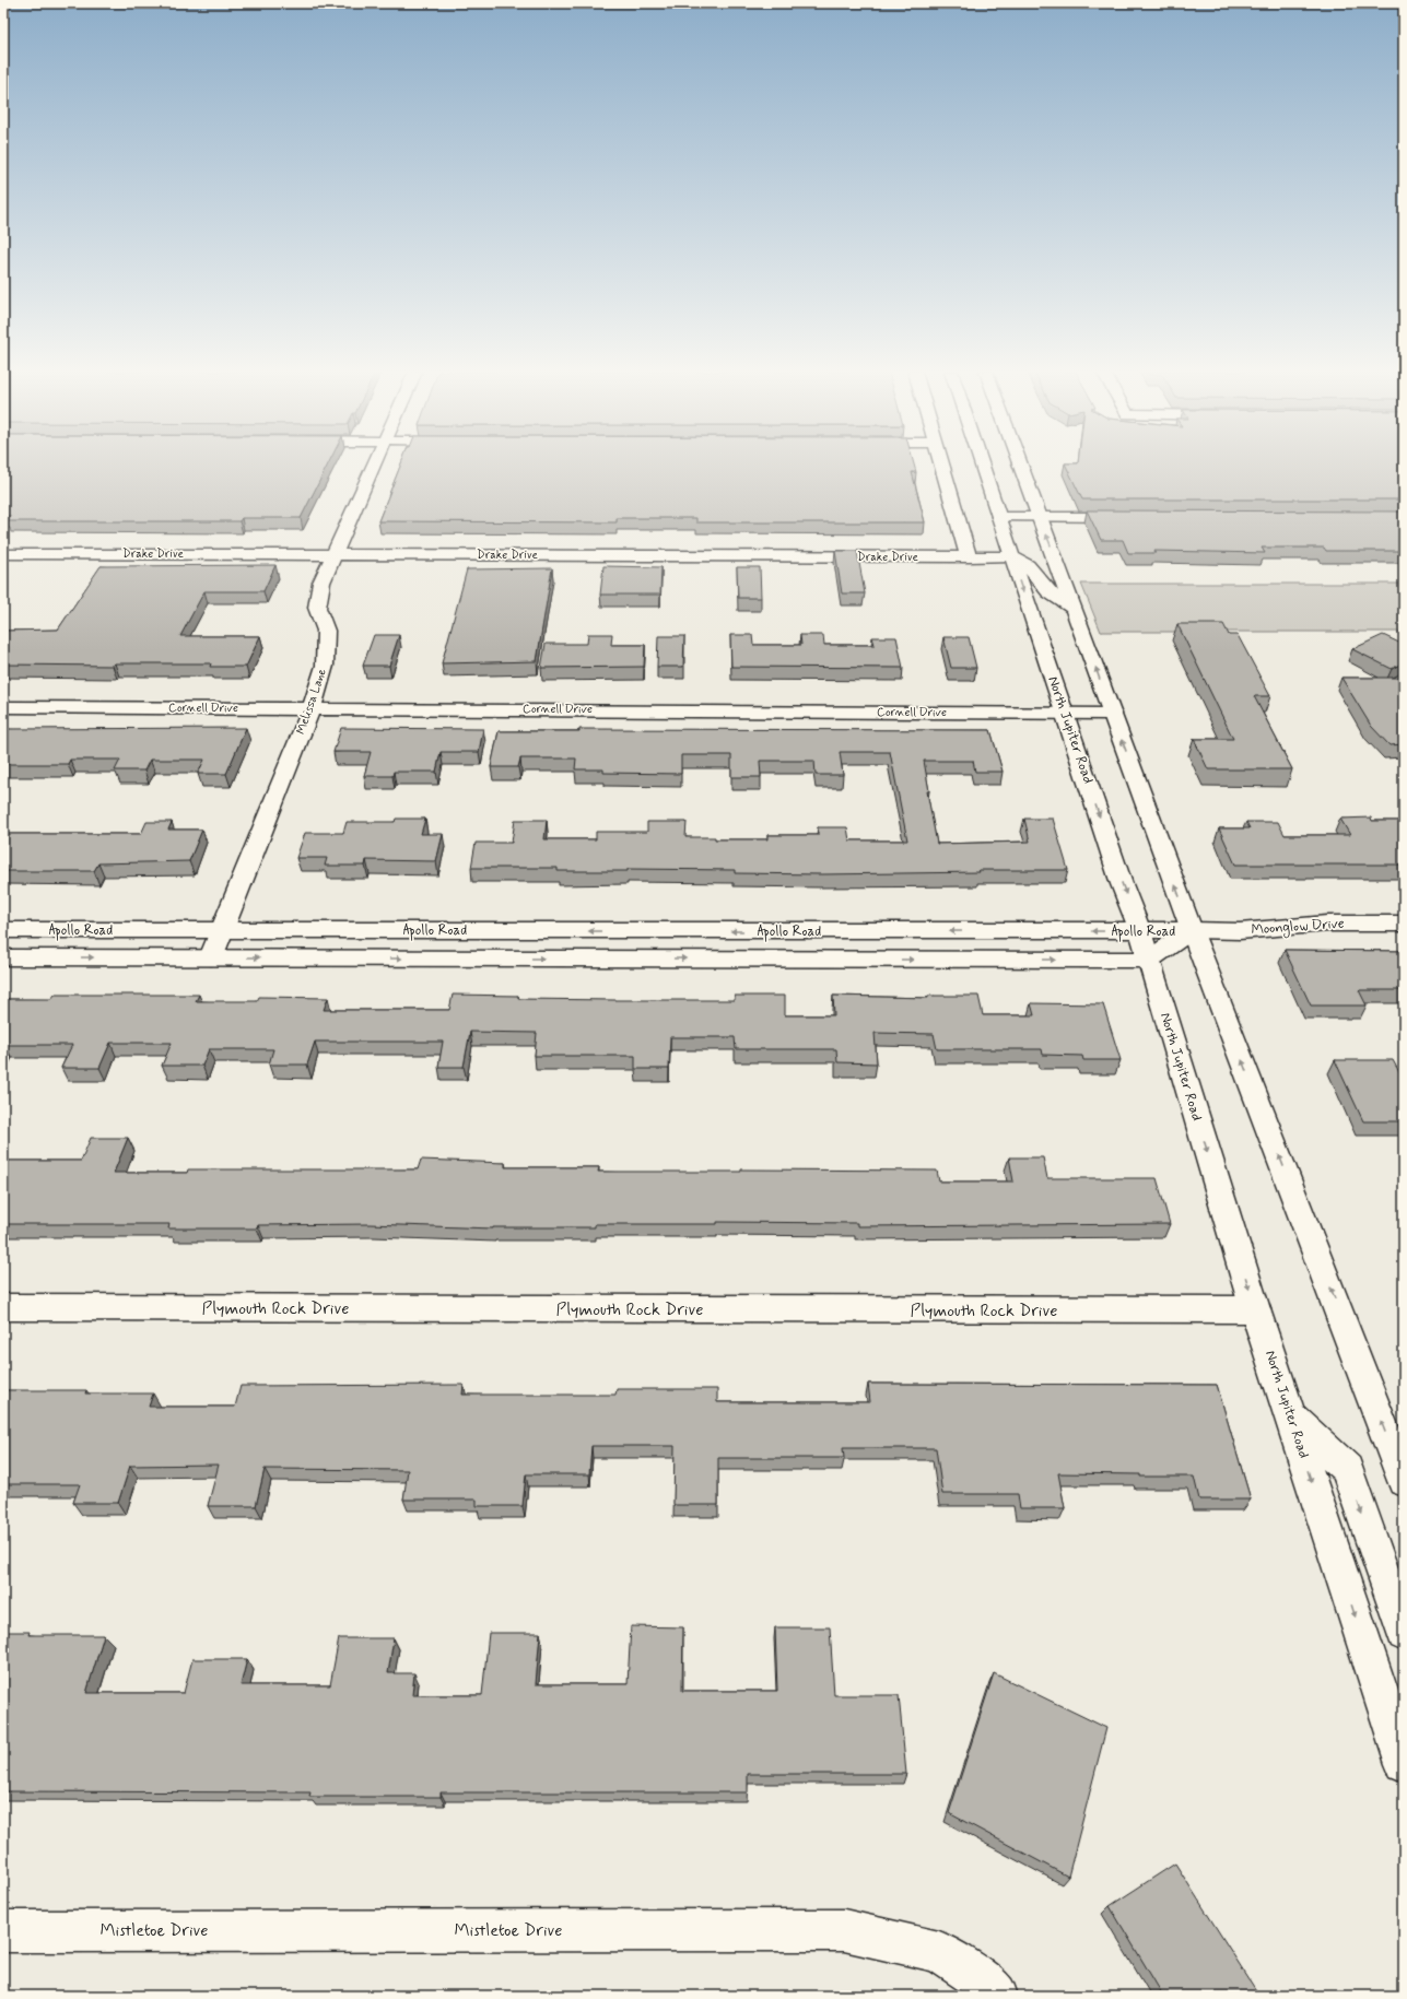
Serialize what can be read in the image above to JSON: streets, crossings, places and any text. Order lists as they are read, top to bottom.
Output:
{
  "streets": {
    "street": [
      "Drake Drive",
      "Melissa Lane",
      "Cornell Drive",
      "North Jupiter Road",
      "Moonglow Drive",
      "Apollo Road",
      "Plymouth Rock Drive",
      "Mistletoe Drive"
    ]
  },
  "crossings": [
    ["Drake Drive", "Melissa Lane"],
    ["Drake Drive", "North Jupiter Road"],
    ["Melissa Lane", "Cornell Drive"],
    ["Melissa Lane", "Apollo Road"],
    ["Cornell Drive", "North Jupiter Road"],
    ["North Jupiter Road", "Apollo Road"],
    ["North Jupiter Road", "Plymouth Rock Drive"],
    ["Moonglow Drive", "Apollo Road"]
  ]
}
